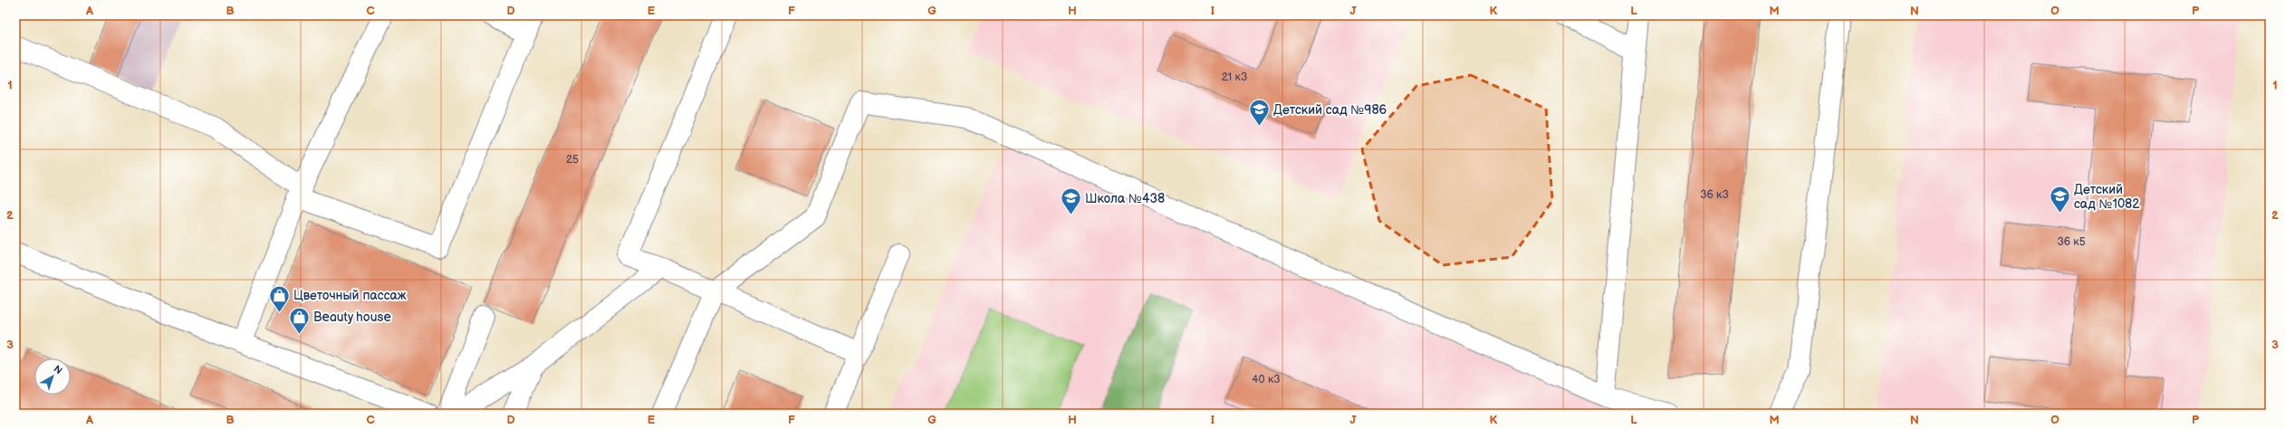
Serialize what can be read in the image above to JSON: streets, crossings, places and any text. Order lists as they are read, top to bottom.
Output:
{
  "places": {
    "school or university": ["Детский сад №986", "Детский сад №1082", "Школа №438"],
    "shop": ["Цветочный пассаж", "Beauty house"]
  },
  "house_numbers": [
    "21 к3",
    "25",
    "36 к3",
    "36 к5",
    "40 к3"
  ],
  "north": "top right",
  "grid": {
    "columns": [
      "A",
      "B",
      "C",
      "D",
      "E",
      "F",
      "G",
      "H",
      "I",
      "J",
      "K",
      "L",
      "M",
      "N",
      "O",
      "P"
    ],
    "rows": ["1", "2", "3"]
  }
}
